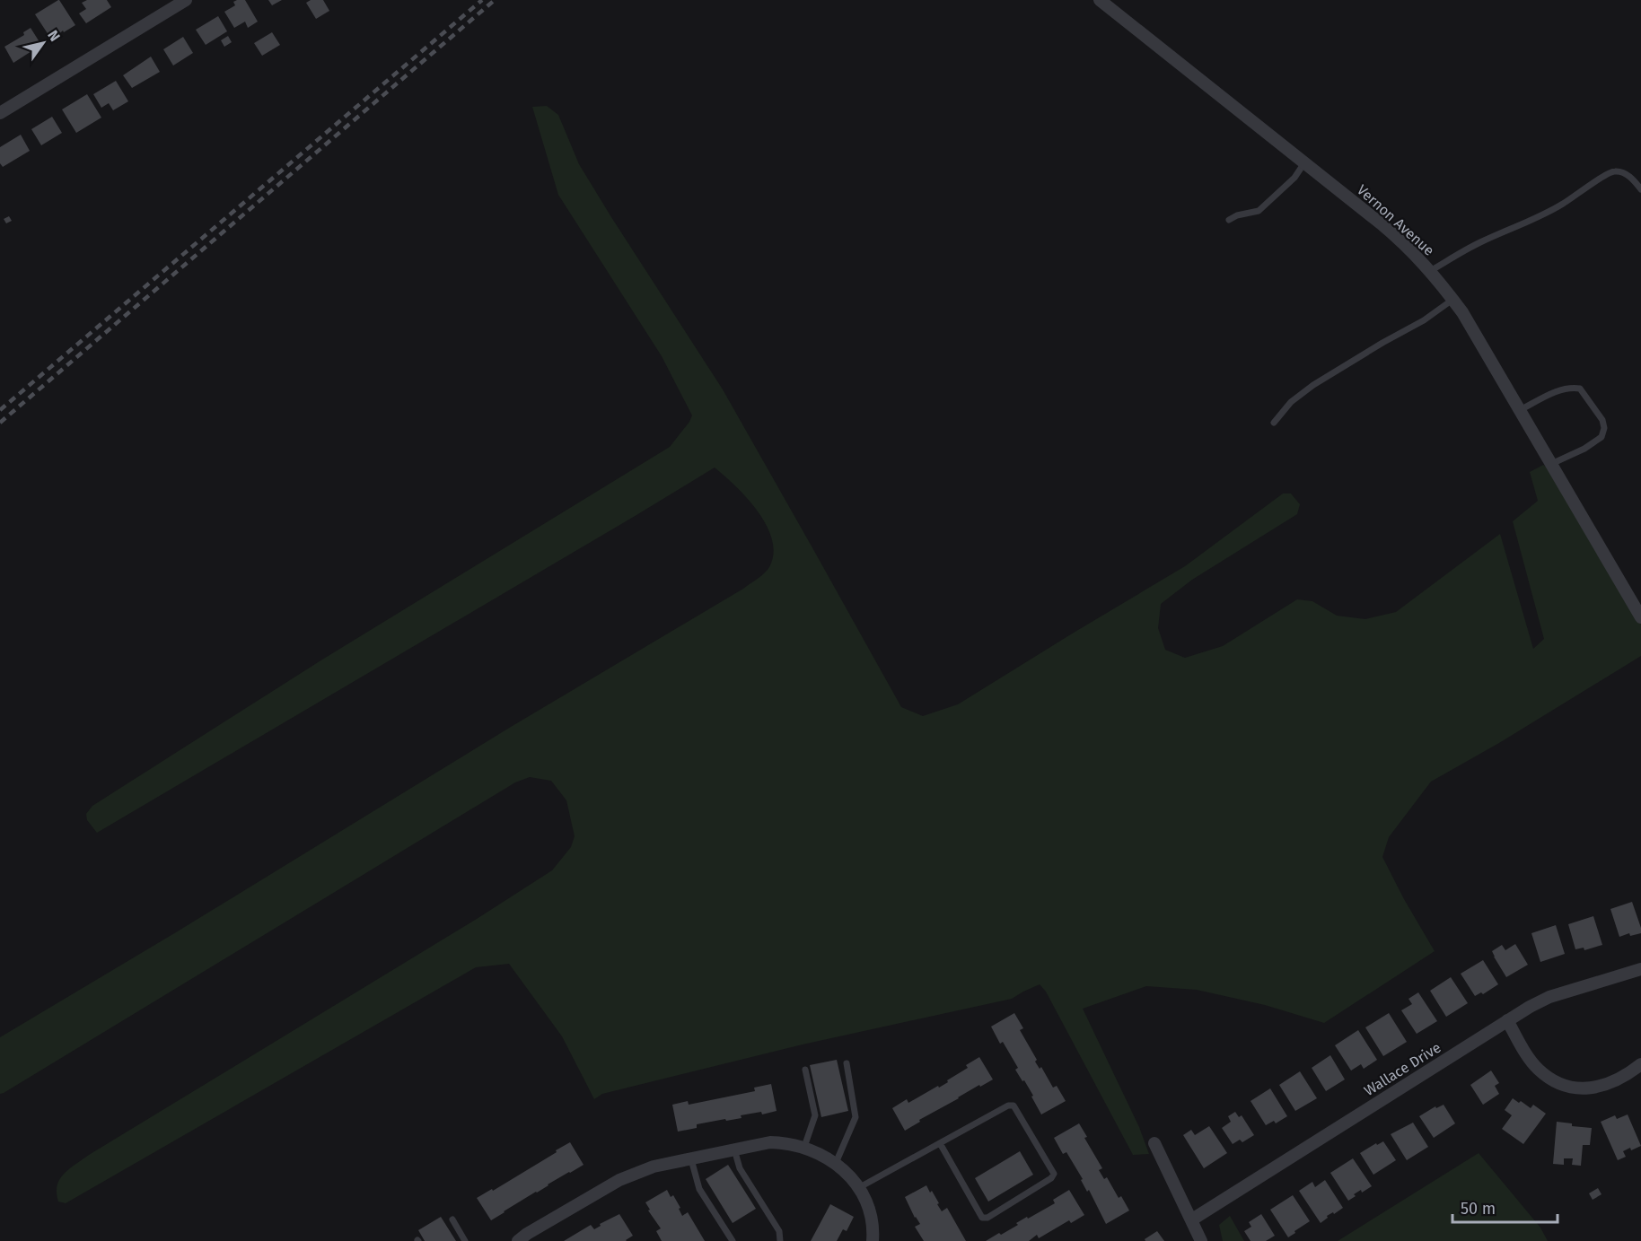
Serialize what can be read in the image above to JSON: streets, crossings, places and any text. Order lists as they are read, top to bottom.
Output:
{
  "streets": {
    "street": ["Vernon Avenue", "Wallace Drive"]
  },
  "scale_bar": "50 m",
  "north": "top right"
}
